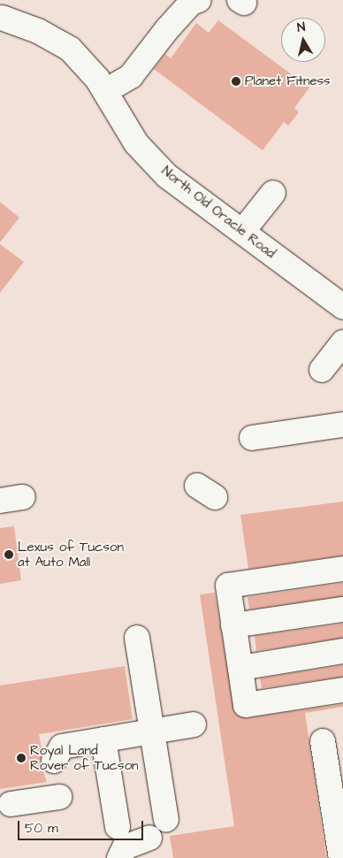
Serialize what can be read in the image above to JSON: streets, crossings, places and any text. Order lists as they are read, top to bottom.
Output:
{
  "streets": {
    "street": ["North Old Oracle Road"]
  },
  "places": ["Planet Fitness", "Lexus of Tucson at Auto Mall", "Royal Land Rover of Tucson"],
  "scale_bar": "50 m",
  "north": "top"
}
